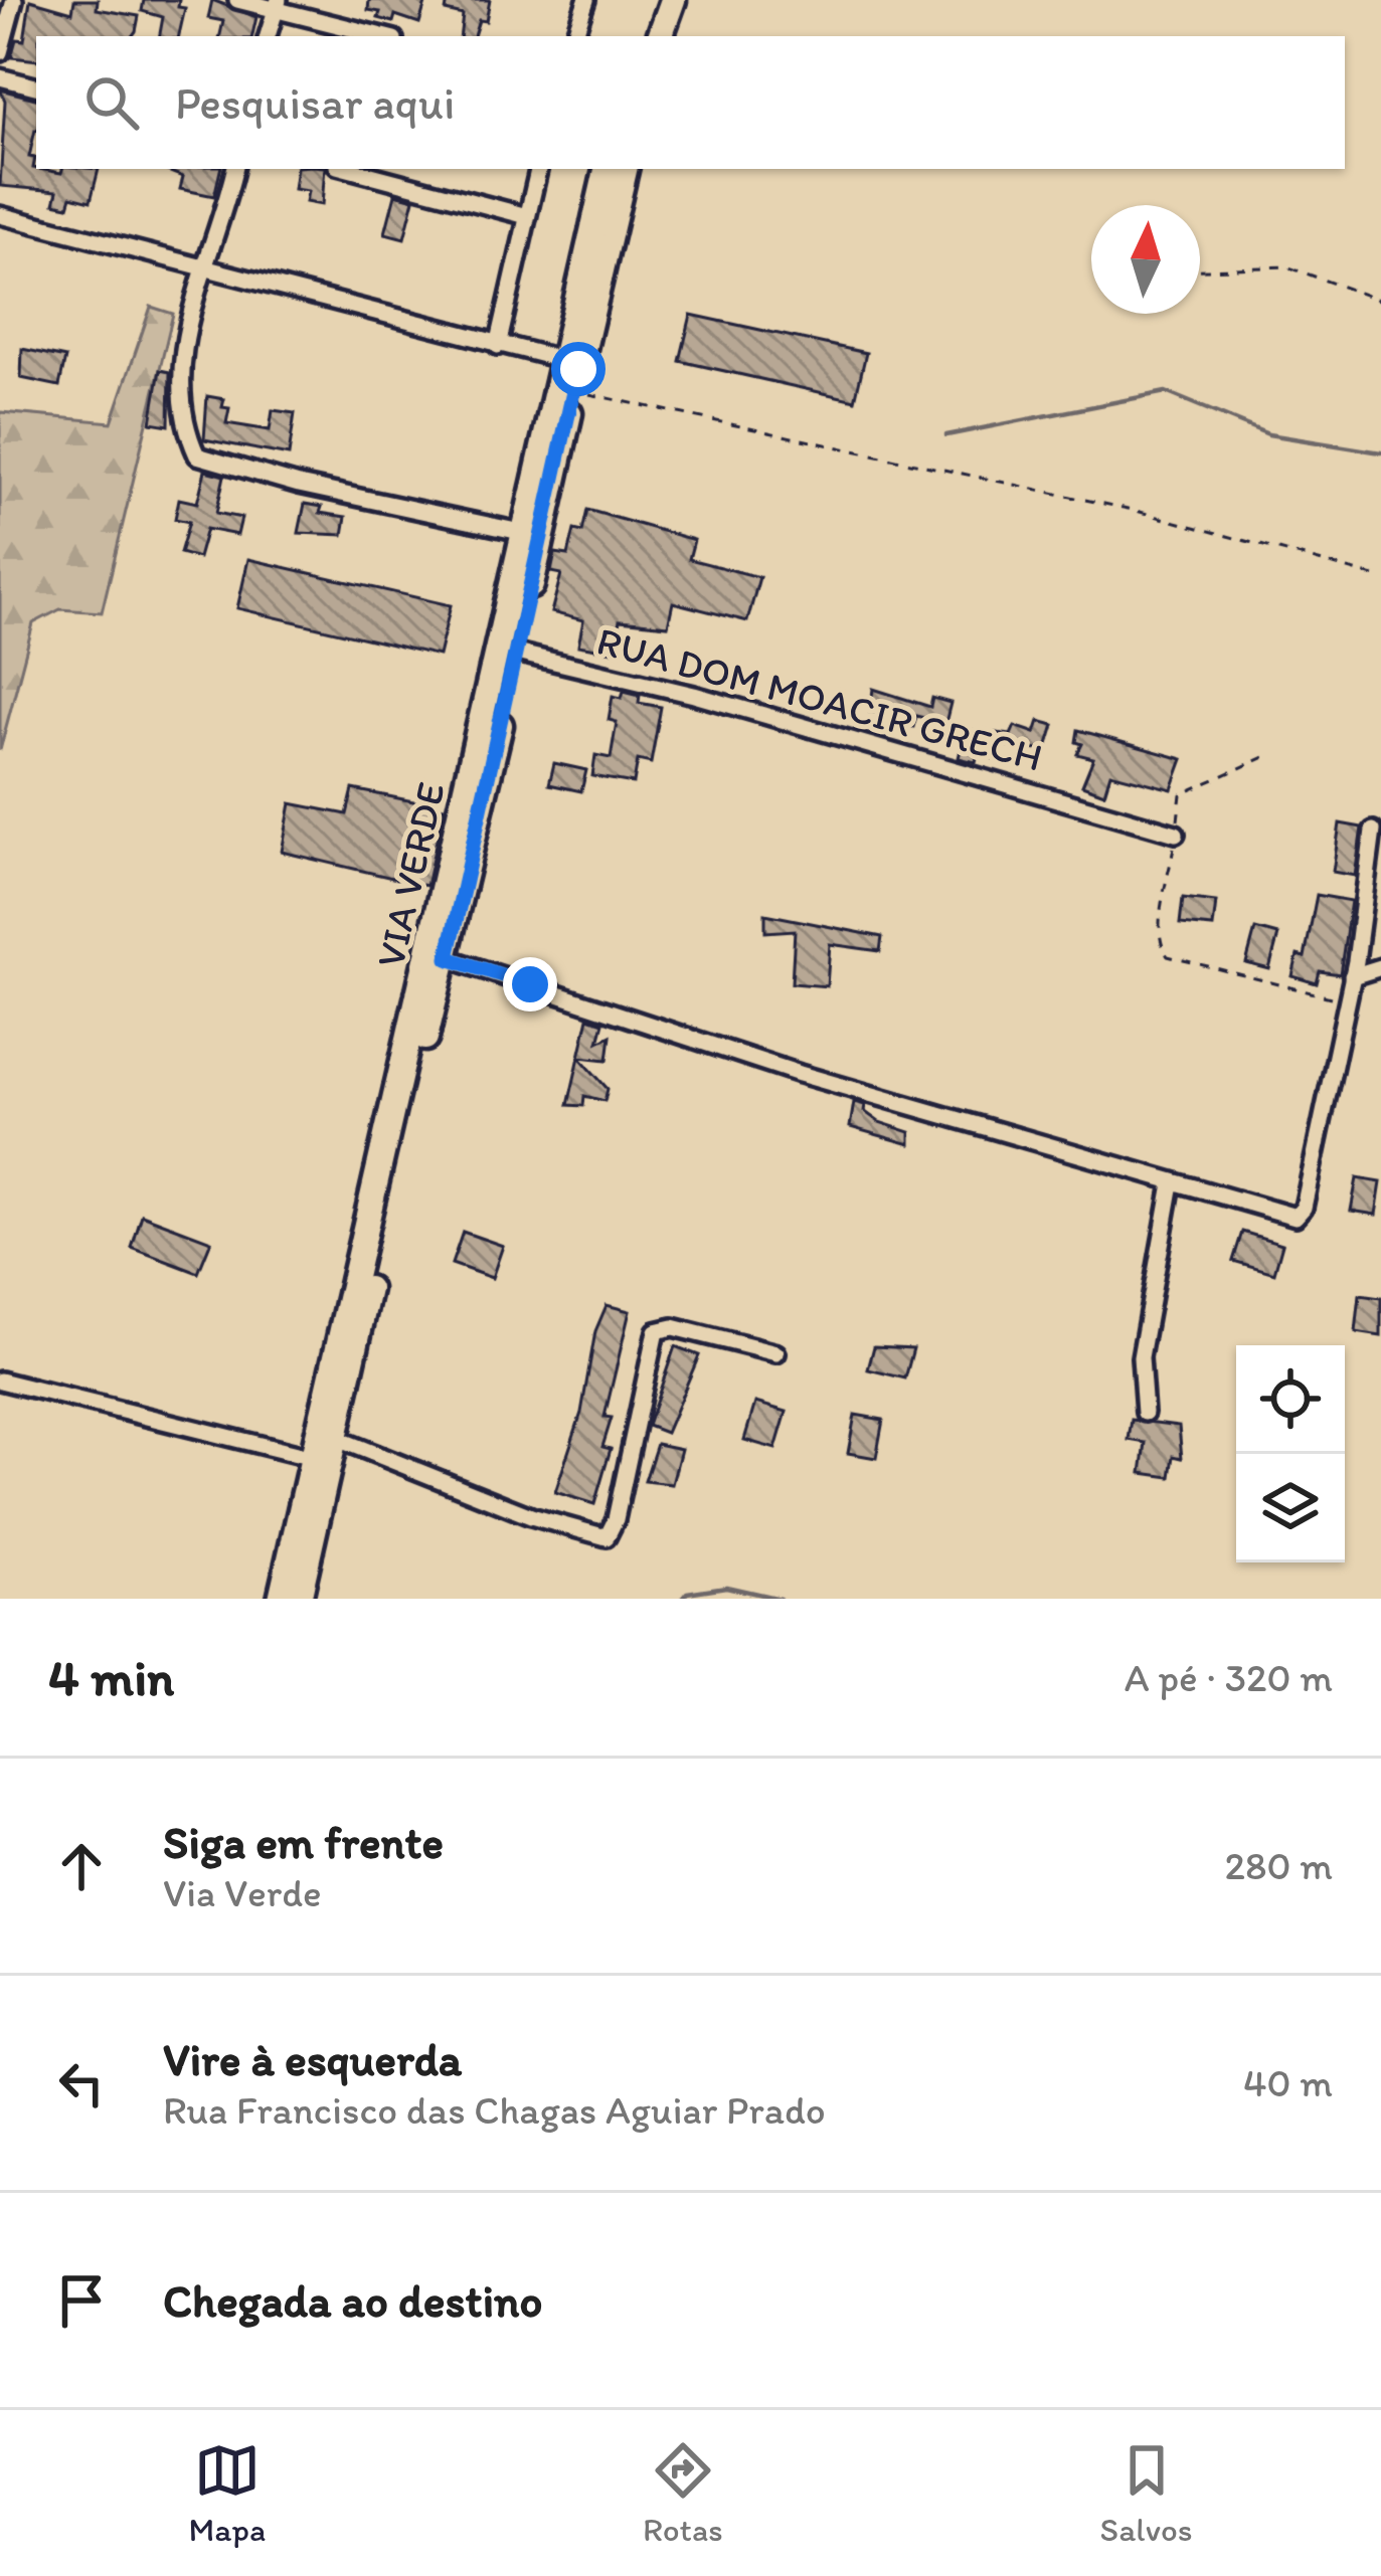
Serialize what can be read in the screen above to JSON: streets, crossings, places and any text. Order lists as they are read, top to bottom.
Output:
{
  "streets": {
    "main road": ["VIA VERDE"],
    "street": ["RUA DOM MOACIR GRECH"]
  },
  "crossings": [
    ["RUA DOM MOACIR GRECH", "VIA VERDE"]
  ],
  "north": "top",
  "page": {
    "search": "Pesquisar aqui",
    "heading": ["4 min", "A pé · 320 m"],
    "list": [
      ["Siga em frente", "Via Verde", "280 m"],
      ["Vire à esquerda", "Rua Francisco das Chagas Aguiar Prado", "40 m"],
      "Chegada ao destino"
    ],
    "nav": ["Mapa", "Rotas", "Salvos"]
  }
}
